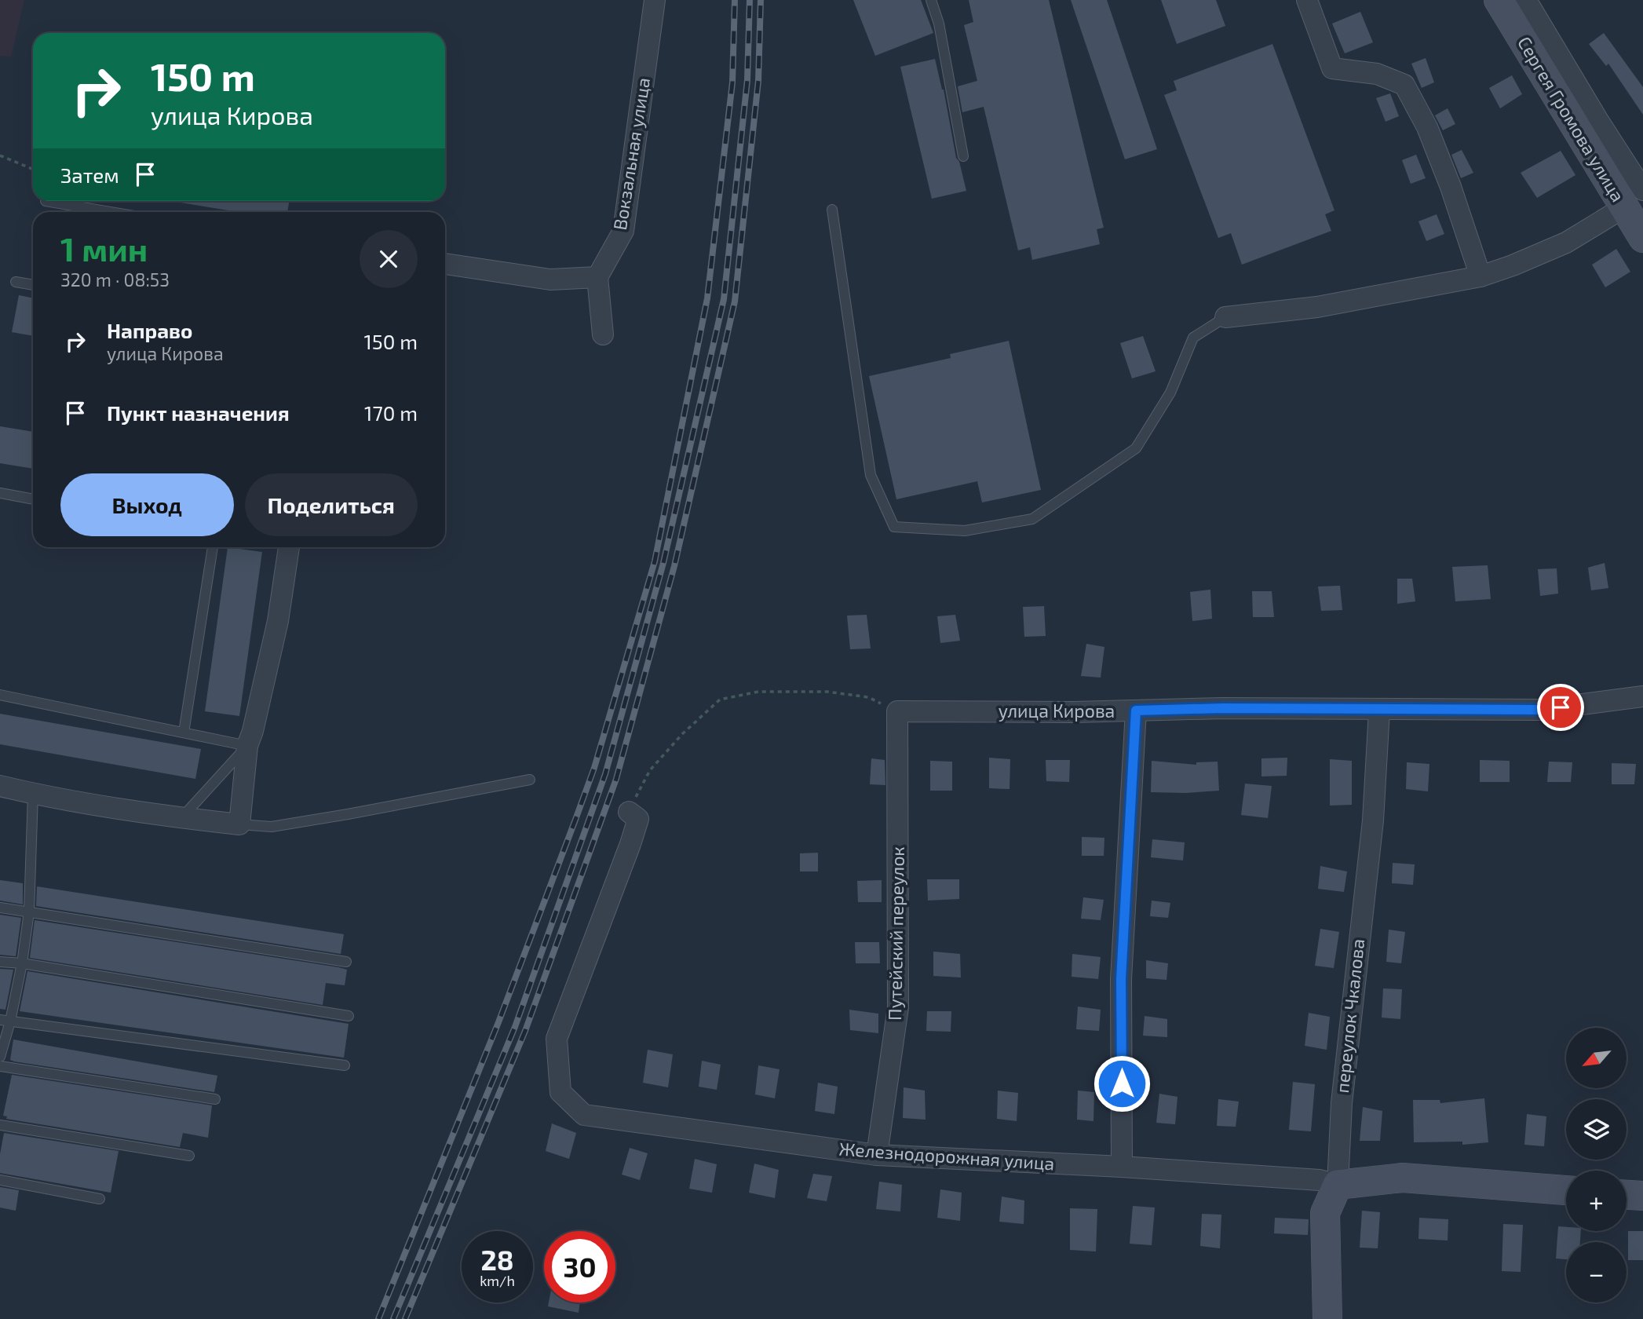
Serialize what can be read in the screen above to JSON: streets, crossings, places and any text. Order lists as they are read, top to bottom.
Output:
{
  "streets": {
    "street": [
      "Сергея Громова улица",
      "Вокзальная улица",
      "улица Кирова",
      "Путейский переулок",
      "переулок Чкалова",
      "Железнодорожная улица"
    ]
  },
  "crossings": [
    ["улица Кирова", "Путейский переулок"],
    ["улица Кирова", "переулок Чкалова"],
    ["Путейский переулок", "Железнодорожная улица"],
    ["переулок Чкалова", "Железнодорожная улица"]
  ],
  "north": "bottom left",
  "page": {
    "turn": ["150 m", "улица Кирова"],
    "then": "Затем",
    "heading": ["1 мин", "320 m · 08:53"],
    "list": [
      {
        "name": "Направо",
        "note": "улица Кирова",
        "value": "150 m"
      },
      {
        "name": "Пункт назначения",
        "value": "170 m"
      }
    ],
    "buttons": ["Выход", "Поделиться"],
    "map_buttons": ["+", "−"],
    "speed": "28 km/h",
    "limit": "30"
  }
}
